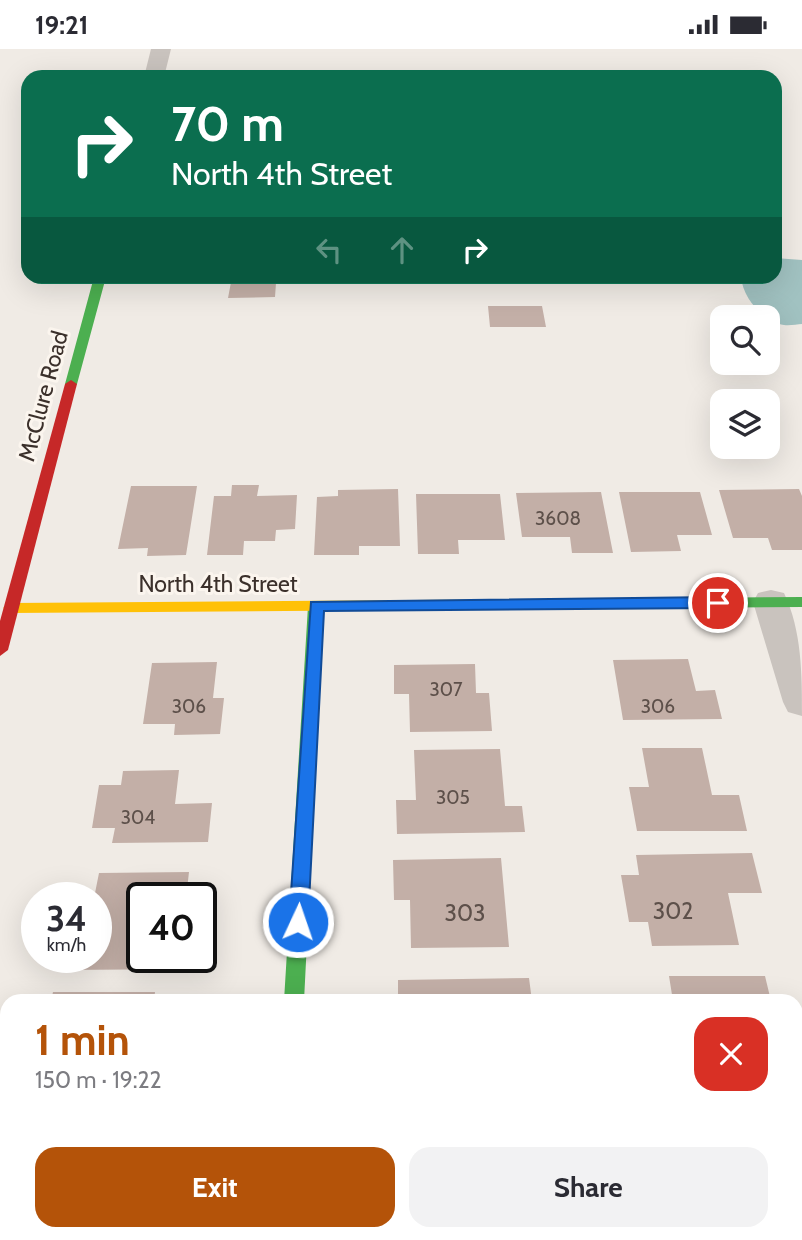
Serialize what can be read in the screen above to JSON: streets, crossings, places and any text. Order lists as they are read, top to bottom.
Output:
{
  "streets": {
    "street": ["McClure Road", "North 4th Street"]
  },
  "crossings": [
    ["McClure Road", "North 4th Street"]
  ],
  "house_numbers": [
    "3608",
    "307",
    "306",
    "306",
    "305",
    "304",
    "302",
    "303"
  ],
  "page": {
    "status": "19:21",
    "turn": ["70 m", "North 4th Street"],
    "speed": "34 km/h",
    "limit": "40",
    "heading": ["1 min", "150 m · 19:22"],
    "buttons": ["Exit", "Share"]
  }
}
